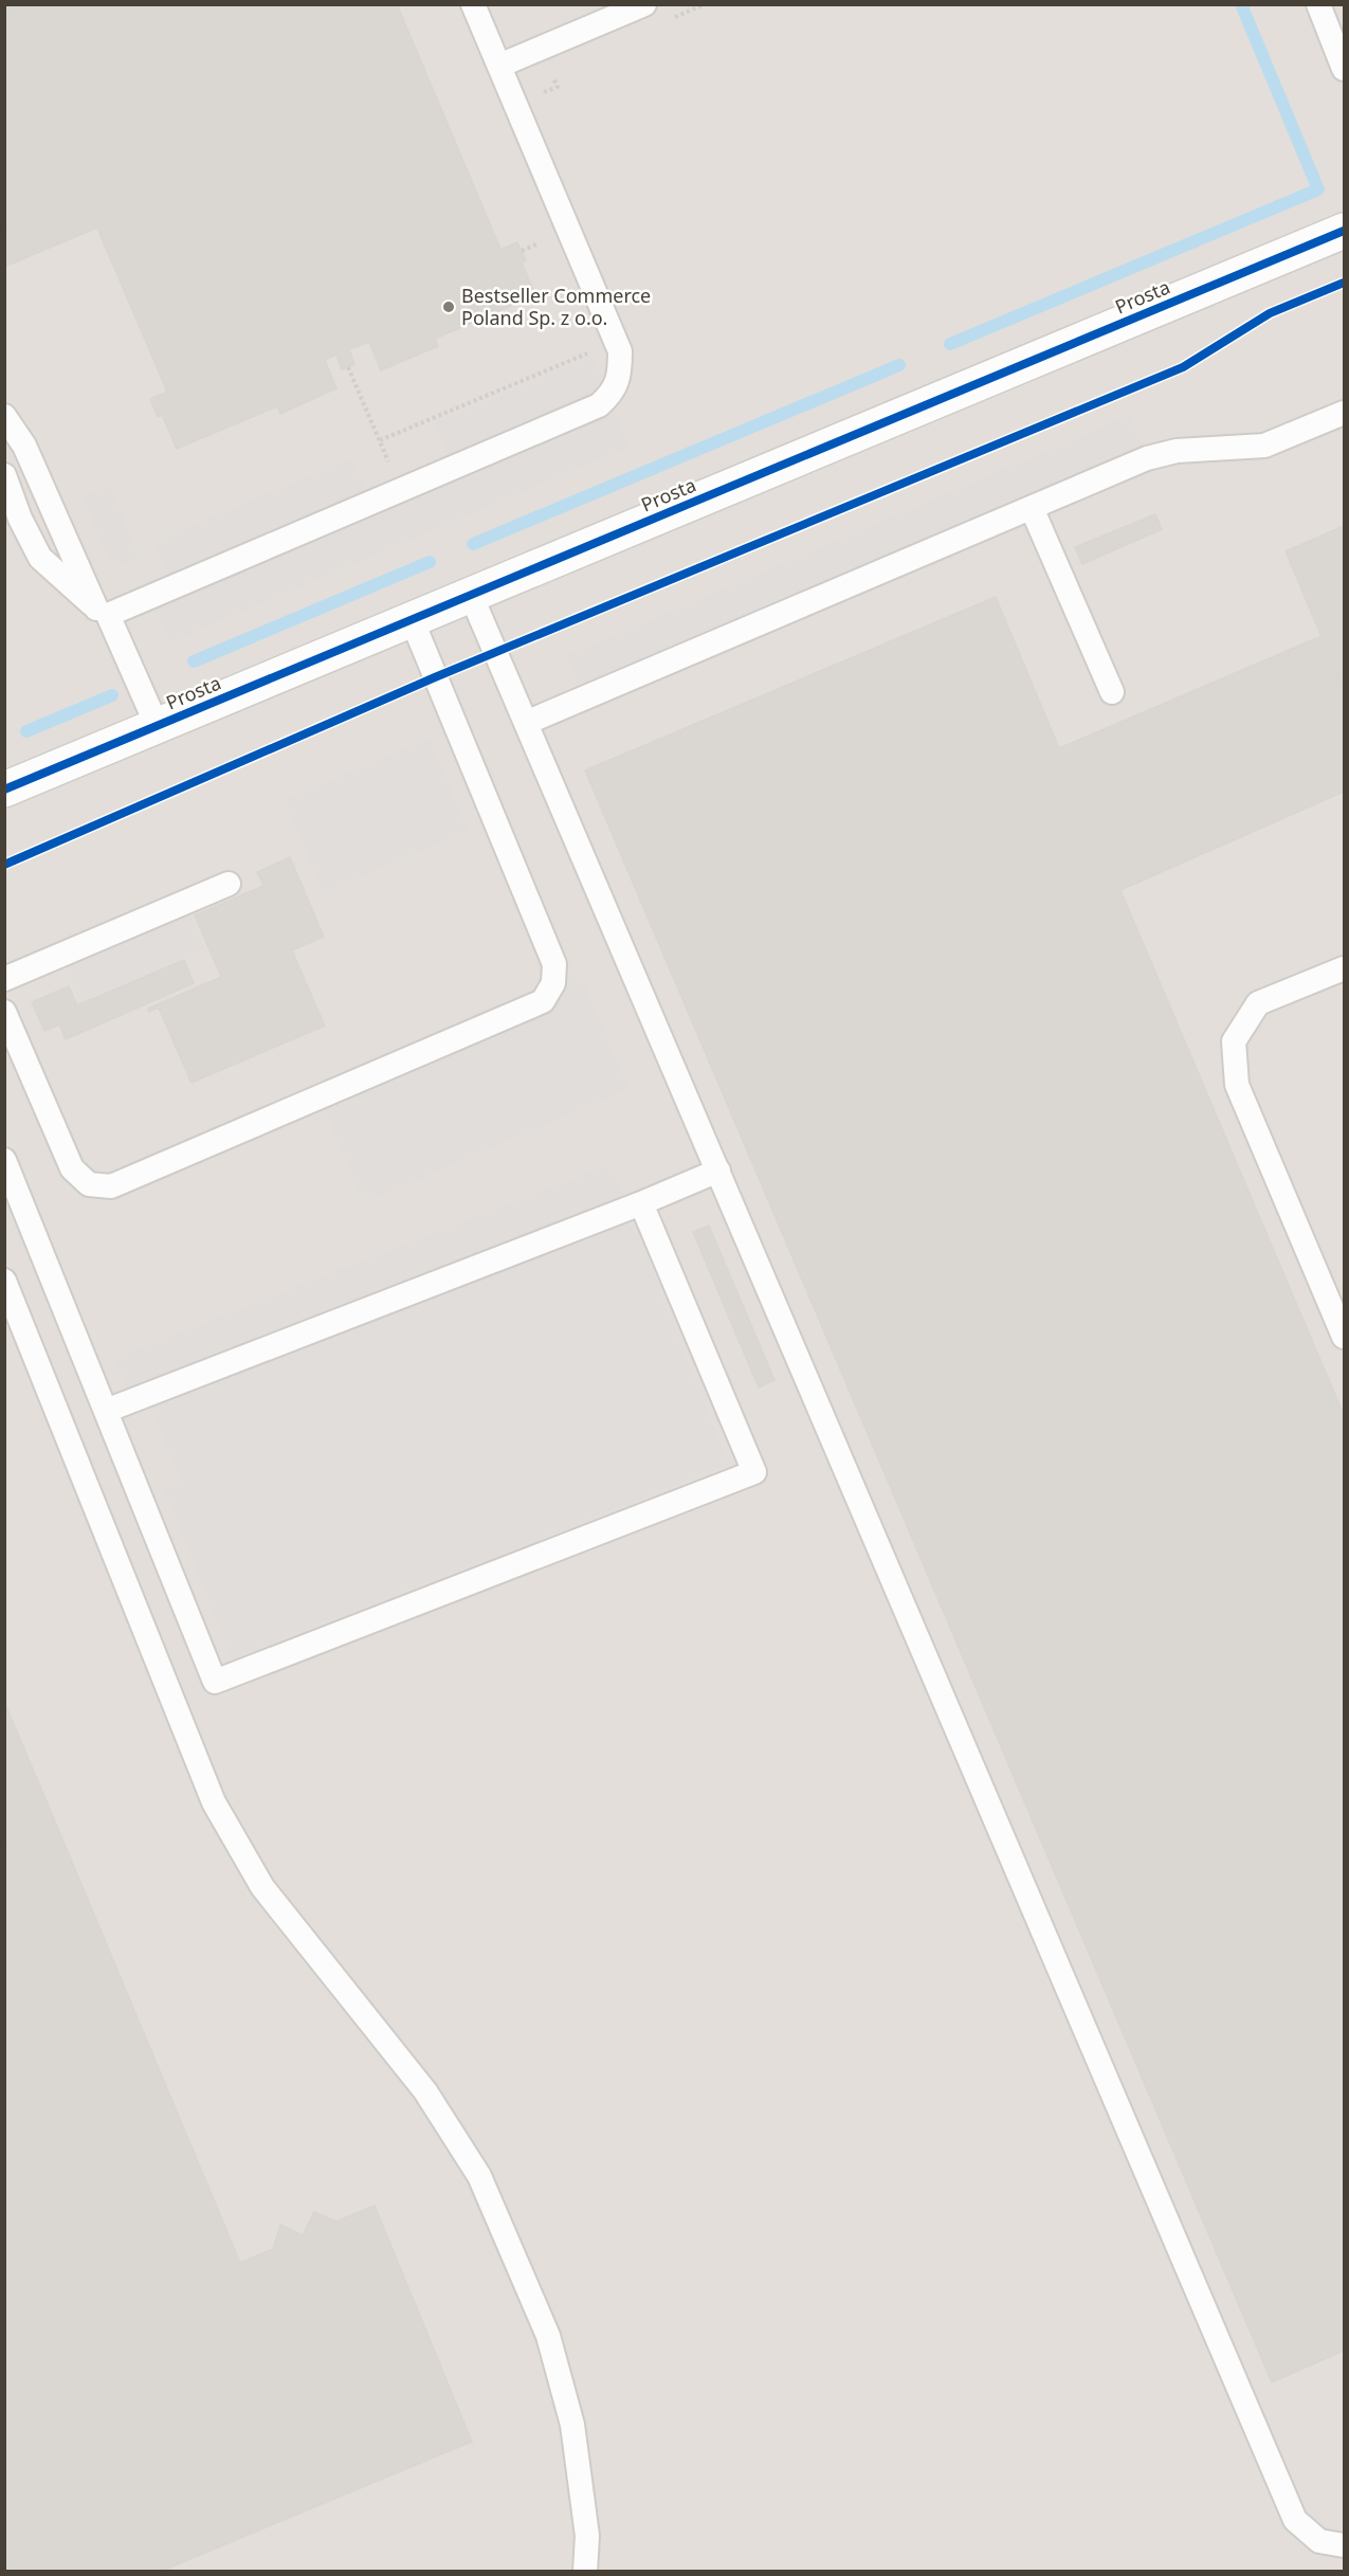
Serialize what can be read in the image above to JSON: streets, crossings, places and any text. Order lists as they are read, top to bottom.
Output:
{
  "streets": {
    "street": ["Prosta"]
  },
  "places": ["Bestseller Commerce Poland Sp. z o.o."]
}
